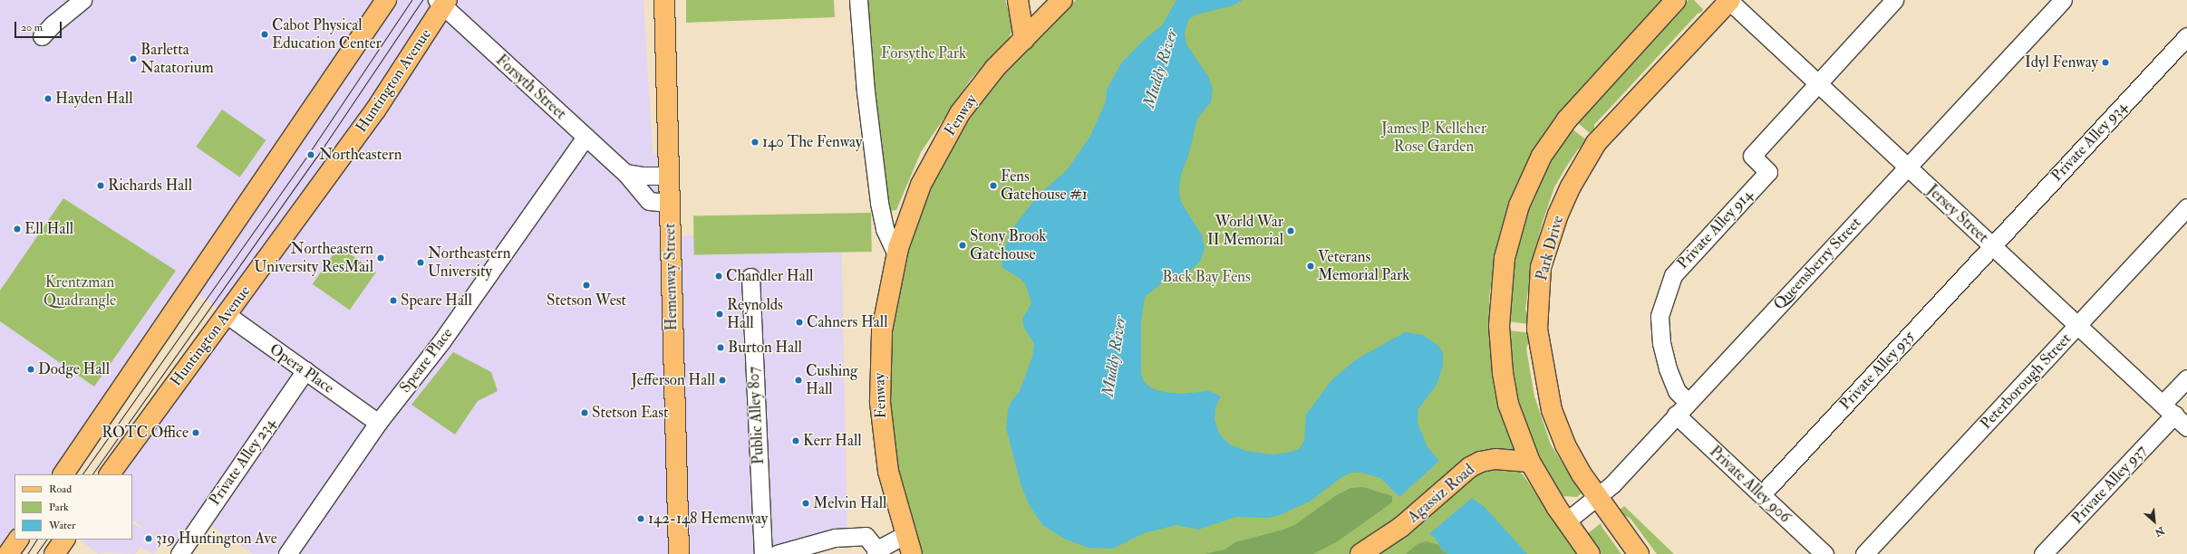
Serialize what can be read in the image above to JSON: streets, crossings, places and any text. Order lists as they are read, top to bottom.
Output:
{
  "streets": {
    "main road": [
      "Huntington Avenue",
      "Fenway",
      "Park Drive",
      "Hemenway Street",
      "Agassiz Road"
    ],
    "street": [
      "Forsyth Street",
      "Private Alley 934",
      "Jersey Street",
      "Private Alley 914",
      "Queensberry Street",
      "Speare Place",
      "Opera Place",
      "Private Alley 935",
      "Peterborough Street",
      "Public Alley 807",
      "Private Alley 234",
      "Private Alley 906",
      "Private Alley 937"
    ]
  },
  "crossings": [
    ["Huntington Avenue", "Forsyth Street"],
    ["Huntington Avenue", "Opera Place"],
    ["Forsyth Street", "Hemenway Street"],
    ["Forsyth Street", "Speare Place"],
    ["Private Alley 934", "Jersey Street"],
    ["Private Alley 934", "Private Alley 935"],
    ["Jersey Street", "Private Alley 914"],
    ["Jersey Street", "Park Drive"],
    ["Jersey Street", "Queensberry Street"],
    ["Jersey Street", "Private Alley 935"],
    ["Jersey Street", "Peterborough Street"],
    ["Jersey Street", "Private Alley 937"],
    ["Private Alley 914", "Queensberry Street"],
    ["Park Drive", "Queensberry Street"],
    ["Queensberry Street", "Private Alley 906"],
    ["Speare Place", "Opera Place"],
    ["Opera Place", "Private Alley 234"],
    ["Private Alley 935", "Private Alley 906"]
  ],
  "water": ["Muddy River"],
  "parks": [
    "Forsythe Park",
    "James P. Kelleher Rose Garden",
    "Back Bay Fens",
    "Krentzman Quadrangle"
  ],
  "places": [
    "Cabot Physical Education Center",
    "Barletta Natatorium",
    "Idyl Fenway",
    "Hayden Hall",
    "140 The Fenway",
    "Northeastern",
    "Richards Hall",
    "Fens Gatehouse #1",
    "Ell Hall",
    "World War II Memorial",
    "Stony Brook Gatehouse",
    "Northeastern University ResMail",
    "Northeastern University",
    "Veterans Memorial Park",
    "Chandler Hall",
    "Stetson West",
    "Speare Hall",
    "Reynolds Hall",
    "Cahners Hall",
    "Burton Hall",
    "Dodge Hall",
    "Jefferson Hall",
    "Cushing Hall",
    "Stetson East",
    "ROTC Office",
    "Kerr Hall",
    "Melvin Hall",
    "142-148 Hemenway",
    "319 Huntington Ave"
  ],
  "legend": ["Road", "Park", "Water"],
  "scale_bar": "20 m",
  "north": "bottom right"
}
